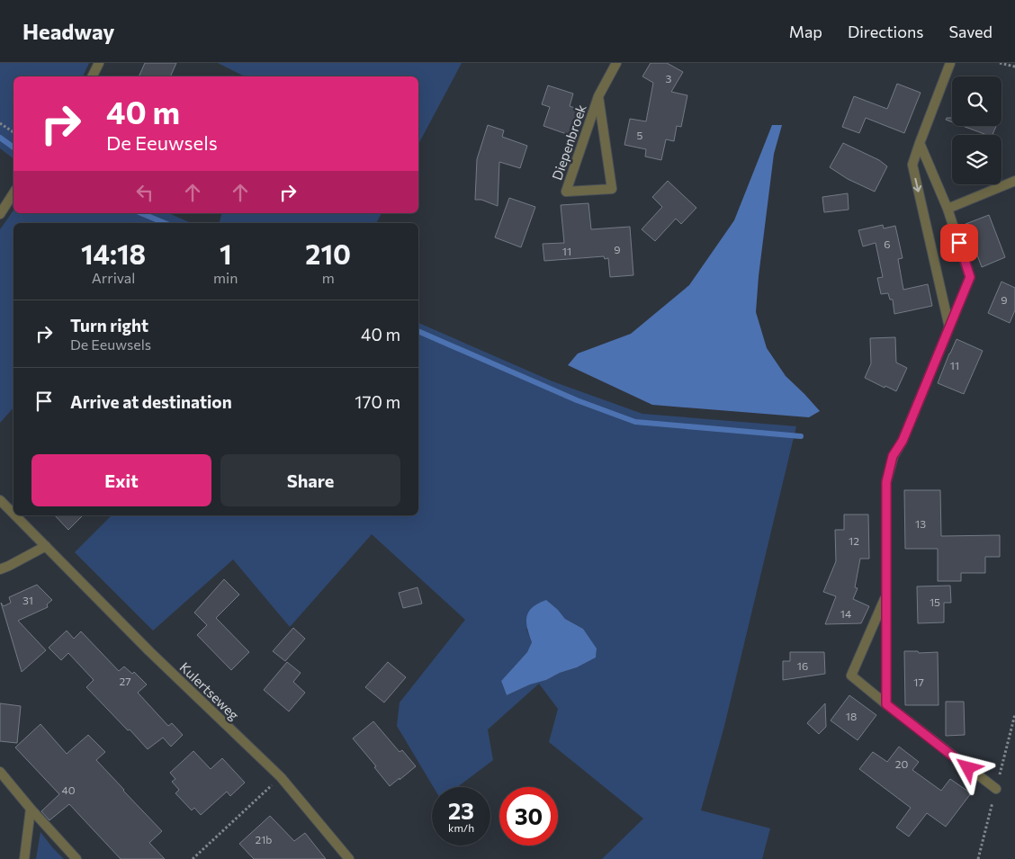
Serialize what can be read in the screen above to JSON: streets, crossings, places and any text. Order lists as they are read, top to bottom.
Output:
{
  "streets": {
    "street": ["Diepenbroek", "Kulertseweg"]
  },
  "house_numbers": [
    "3",
    "5",
    "6",
    "9",
    "11",
    "9",
    "11",
    "13",
    "12",
    "31",
    "15",
    "14",
    "16",
    "27",
    "17",
    "18",
    "20",
    "40",
    "21b"
  ],
  "page": {
    "header": "Headway",
    "nav": ["Map", "Directions", "Saved"],
    "turn": ["40 m", "De Eeuwsels"],
    "eta": [
      "14:18",
      "Arrival",
      "1",
      "min",
      "210",
      "m"
    ],
    "list": [
      {
        "name": "Turn right",
        "note": "De Eeuwsels",
        "value": "40 m"
      },
      {
        "name": "Arrive at destination",
        "value": "170 m"
      }
    ],
    "buttons": ["Exit", "Share"],
    "speed": "23 km/h",
    "limit": "30"
  }
}
